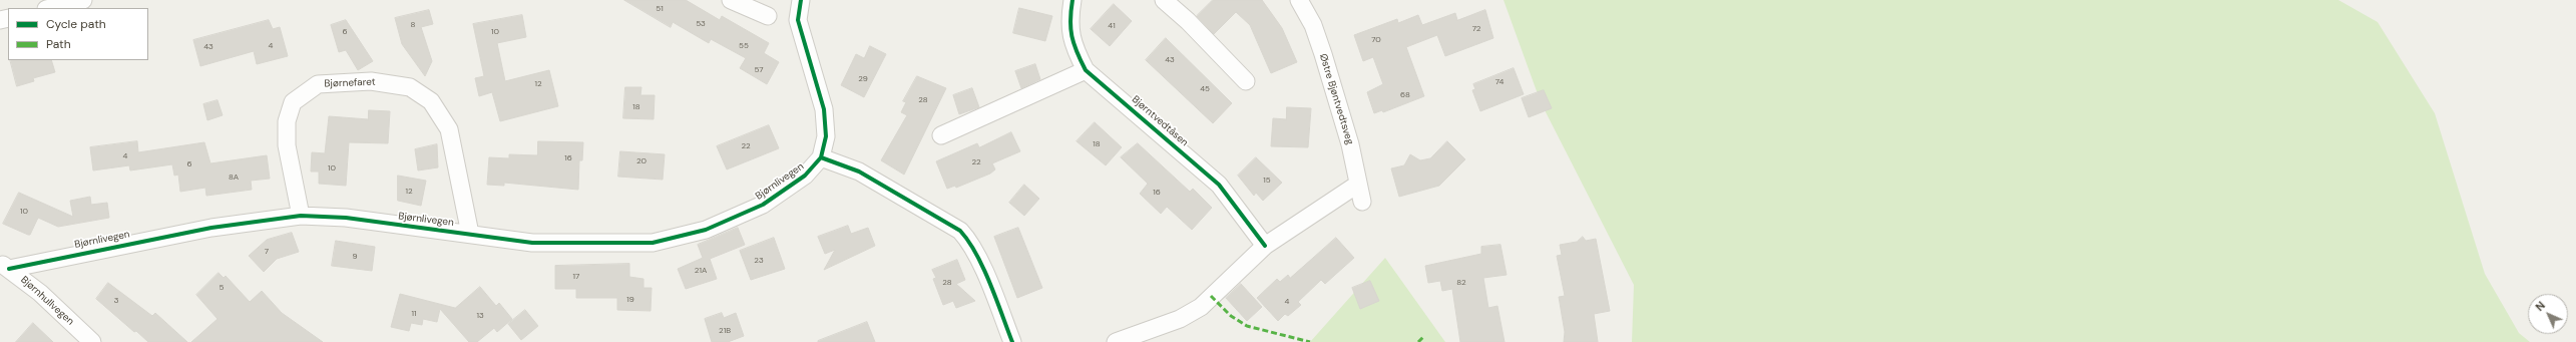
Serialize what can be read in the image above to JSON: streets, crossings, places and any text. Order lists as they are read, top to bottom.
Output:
{
  "streets": {
    "street": [
      "Bjørnefaret",
      "Østre Bjøntvedtsveg",
      "Bjørntvedtåsen",
      "Bjørnlivegen",
      "Bjørnhullvegen"
    ]
  },
  "crossings": [
    ["Bjørnefaret", "Bjørnlivegen"],
    ["Bjørnlivegen", "Bjørnhullvegen"]
  ],
  "house_numbers": [
    "51",
    "53",
    "8",
    "41",
    "72",
    "6",
    "10",
    "70",
    "4",
    "55",
    "43",
    "43",
    "57",
    "29",
    "74",
    "12",
    "45",
    "68",
    "28",
    "18",
    "18",
    "22",
    "4",
    "16",
    "20",
    "22",
    "6",
    "10",
    "8A",
    "15",
    "12",
    "16",
    "10",
    "7",
    "9",
    "23",
    "21A",
    "17",
    "28",
    "82",
    "5",
    "19",
    "3",
    "4",
    "11",
    "13",
    "21B"
  ],
  "legend": ["Cycle path", "Path"],
  "north": "top left"
}
